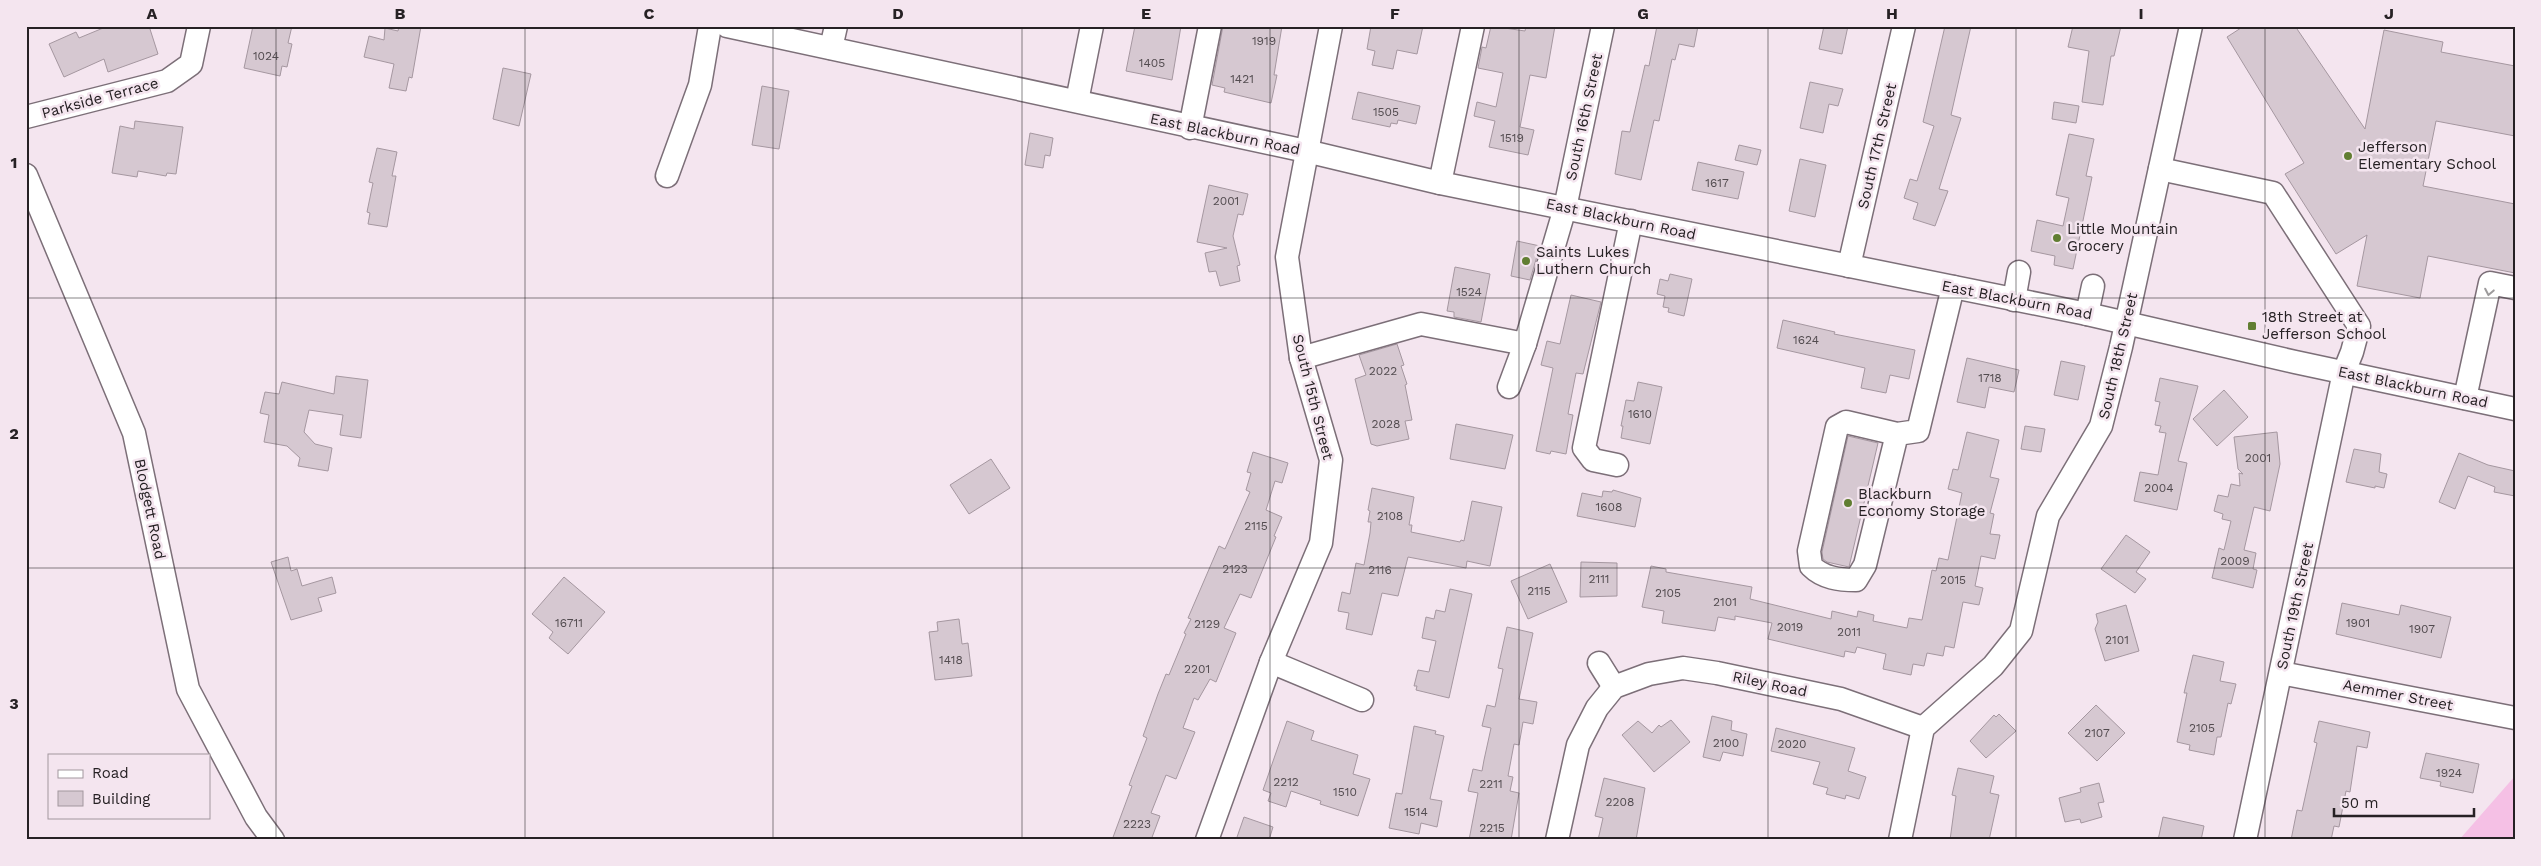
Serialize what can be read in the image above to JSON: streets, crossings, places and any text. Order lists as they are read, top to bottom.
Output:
{
  "streets": {
    "street": [
      "Parkside Terrace",
      "South 16th Street",
      "East Blackburn Road",
      "South 17th Street",
      "South 18th Street",
      "South 15th Street",
      "Blodgett Road",
      "South 19th Street",
      "Riley Road",
      "Aemmer Street"
    ]
  },
  "crossings": [
    ["South 16th Street", "East Blackburn Road"],
    ["East Blackburn Road", "South 17th Street"],
    ["East Blackburn Road", "South 18th Street"],
    ["East Blackburn Road", "South 15th Street"],
    ["East Blackburn Road", "South 19th Street"],
    ["South 18th Street", "South 19th Street"],
    ["South 18th Street", "Riley Road"],
    ["South 19th Street", "Aemmer Street"]
  ],
  "places": {
    "other": [
      "Jefferson Elementary School",
      "Little Mountain Grocery",
      "Saints Lukes Luthern Church",
      "Blackburn Economy Storage"
    ],
    "transit": ["18th Street at Jefferson School"]
  },
  "house_numbers": [
    "1919",
    "1024",
    "1405",
    "1421",
    "1505",
    "1519",
    "1617",
    "2001",
    "1524",
    "1624",
    "2022",
    "1718",
    "1610",
    "2028",
    "2001",
    "2004",
    "1608",
    "2108",
    "2115",
    "2009",
    "2123",
    "2116",
    "2111",
    "2015",
    "2115",
    "2105",
    "2101",
    "16711",
    "1901",
    "2129",
    "2019",
    "1907",
    "2011",
    "2101",
    "1418",
    "2201",
    "2105",
    "2107",
    "2100",
    "2020",
    "1924",
    "2212",
    "2211",
    "1510",
    "2208",
    "1514",
    "2223",
    "2215"
  ],
  "legend": ["Road", "Building"],
  "scale_bar": "50 m",
  "grid": {
    "columns": [
      "A",
      "B",
      "C",
      "D",
      "E",
      "F",
      "G",
      "H",
      "I",
      "J"
    ],
    "rows": ["1", "2", "3"]
  }
}
